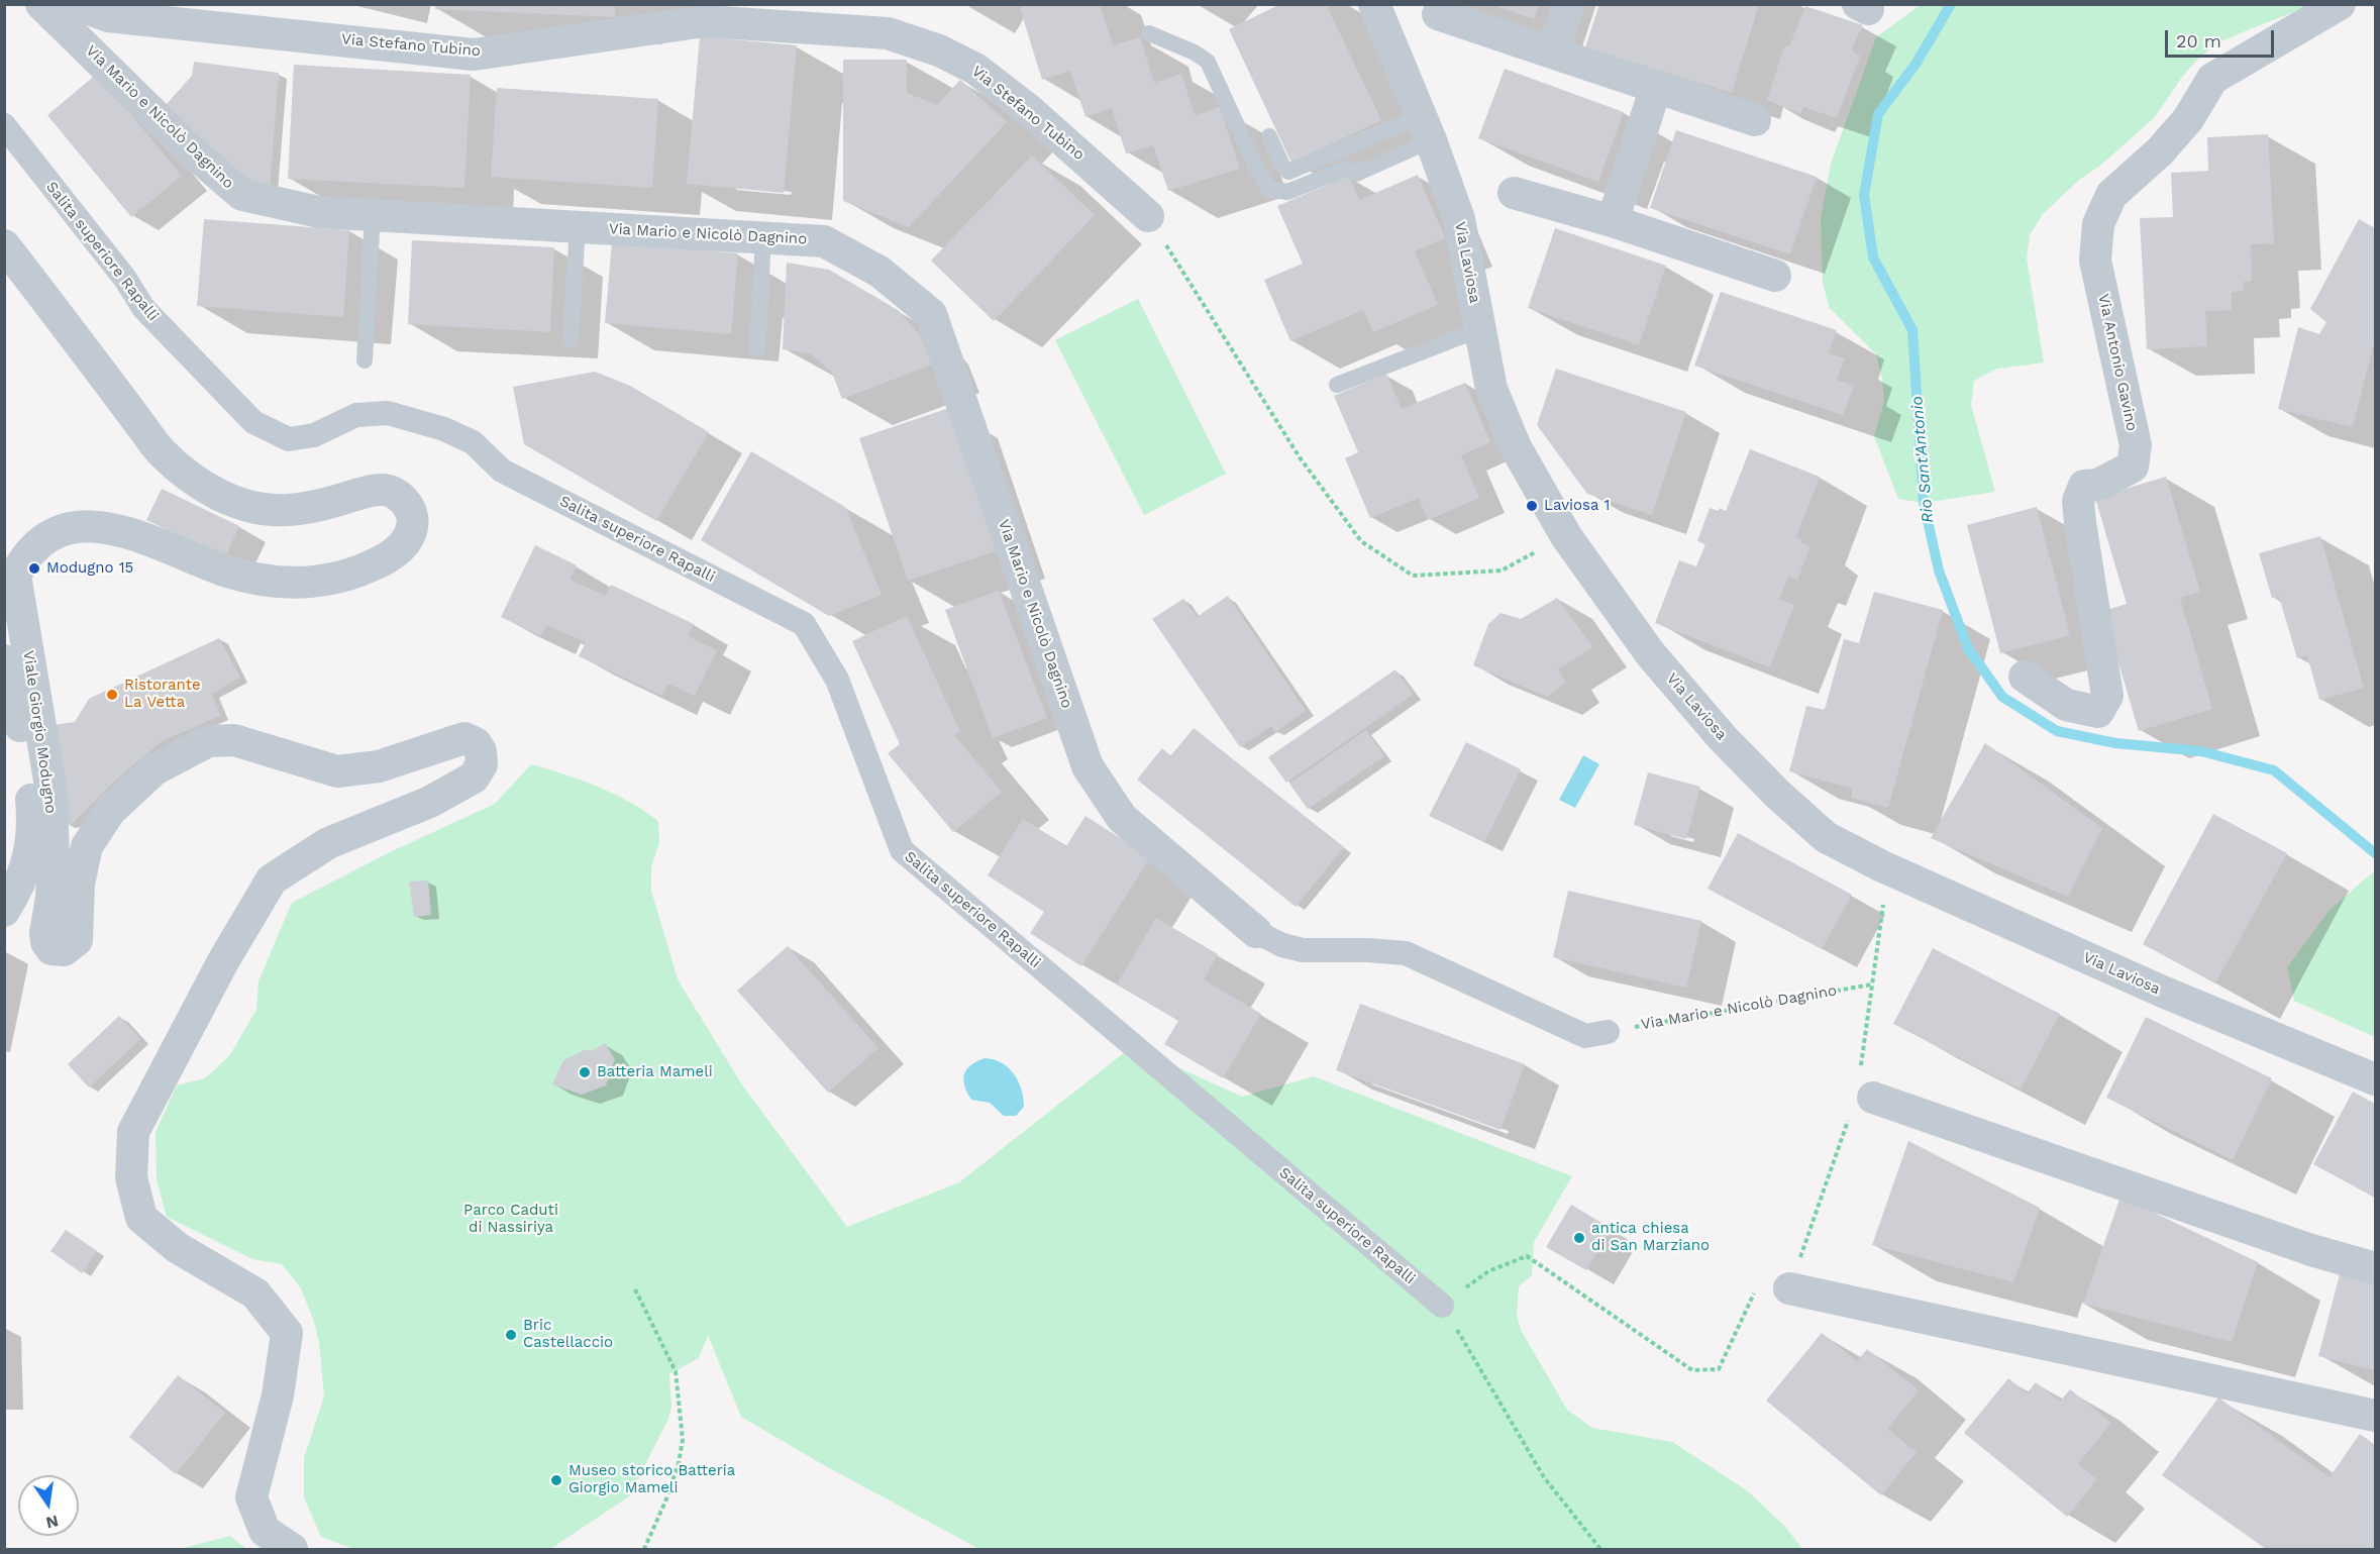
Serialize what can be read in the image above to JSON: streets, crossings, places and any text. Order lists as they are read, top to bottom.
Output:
{
  "streets": {
    "street": [
      "Via Stefano Tubino",
      "Via Mario e Nicolò Dagnino",
      "Salita superiore Rapalli",
      "Via Laviosa",
      "Via Antonio Gavino",
      "Viale Giorgio Modugno"
    ]
  },
  "water": ["Rio Sant'Antonio"],
  "parks": ["Parco Caduti di Nassiriya"],
  "places": [
    "Laviosa 1",
    "Modugno 15",
    "Ristorante La Vetta",
    "Batteria Mameli",
    "antica chiesa di San Marziano",
    "Bric Castellaccio",
    "Museo storico Batteria Giorgio Mameli"
  ],
  "scale_bar": "20 m",
  "north": "bottom"
}
